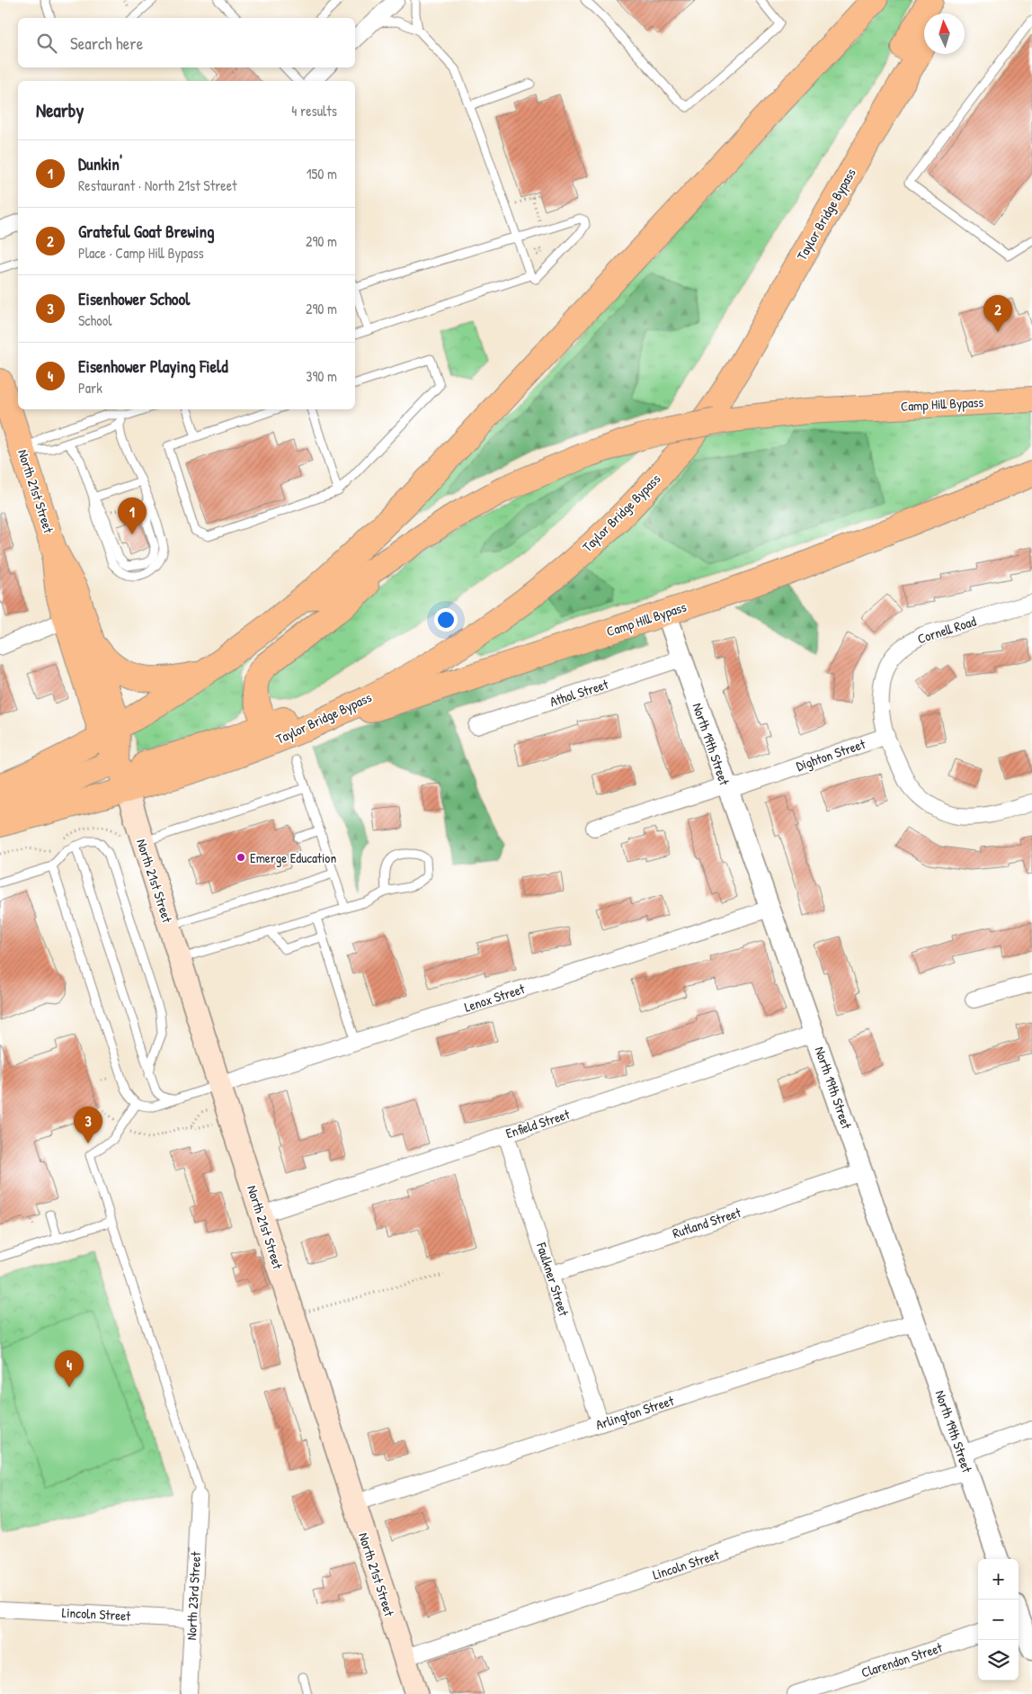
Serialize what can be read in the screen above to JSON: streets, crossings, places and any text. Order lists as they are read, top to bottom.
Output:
{
  "streets": {
    "main road": ["Taylor Bridge Bypass", "Camp Hill Bypass", "North 21st Street"],
    "street": [
      "Cornell Road",
      "Athol Street",
      "North 19th Street",
      "Dighton Street",
      "Lenox Street",
      "Enfield Street",
      "Rutland Street",
      "Faulkner Street",
      "Arlington Street",
      "Lincoln Street",
      "North 23rd Street",
      "Clarendon Street"
    ]
  },
  "crossings": [
    ["Taylor Bridge Bypass", "Camp Hill Bypass"],
    ["Taylor Bridge Bypass", "North 21st Street"],
    ["Camp Hill Bypass", "North 19th Street"],
    ["North 21st Street", "Lenox Street"],
    ["North 21st Street", "Enfield Street"],
    ["North 21st Street", "Arlington Street"],
    ["North 21st Street", "Lincoln Street"],
    ["Cornell Road", "Dighton Street"],
    ["Athol Street", "North 19th Street"],
    ["North 19th Street", "Dighton Street"],
    ["North 19th Street", "Lenox Street"],
    ["North 19th Street", "Enfield Street"],
    ["North 19th Street", "Rutland Street"],
    ["North 19th Street", "Arlington Street"],
    ["North 19th Street", "Lincoln Street"],
    ["Enfield Street", "Faulkner Street"],
    ["Rutland Street", "Faulkner Street"],
    ["Faulkner Street", "Arlington Street"],
    ["Lincoln Street", "North 23rd Street"]
  ],
  "places": ["Emerge Education"],
  "north": "top",
  "page": {
    "search": "Search here",
    "heading": ["Nearby", "4 results"],
    "list": [
      {
        "mark": "1",
        "name": "Dunkin'",
        "note": "Restaurant · North 21st Street",
        "value": "150 m"
      },
      {
        "mark": "2",
        "name": "Grateful Goat Brewing",
        "note": "Place · Camp Hill Bypass",
        "value": "290 m"
      },
      {
        "mark": "3",
        "name": "Eisenhower School",
        "note": "School",
        "value": "290 m"
      },
      {
        "mark": "4",
        "name": "Eisenhower Playing Field",
        "note": "Park",
        "value": "390 m"
      }
    ],
    "pins": [
      "2",
      "1",
      "3",
      "4"
    ],
    "map_buttons": ["+", "−"]
  }
}
